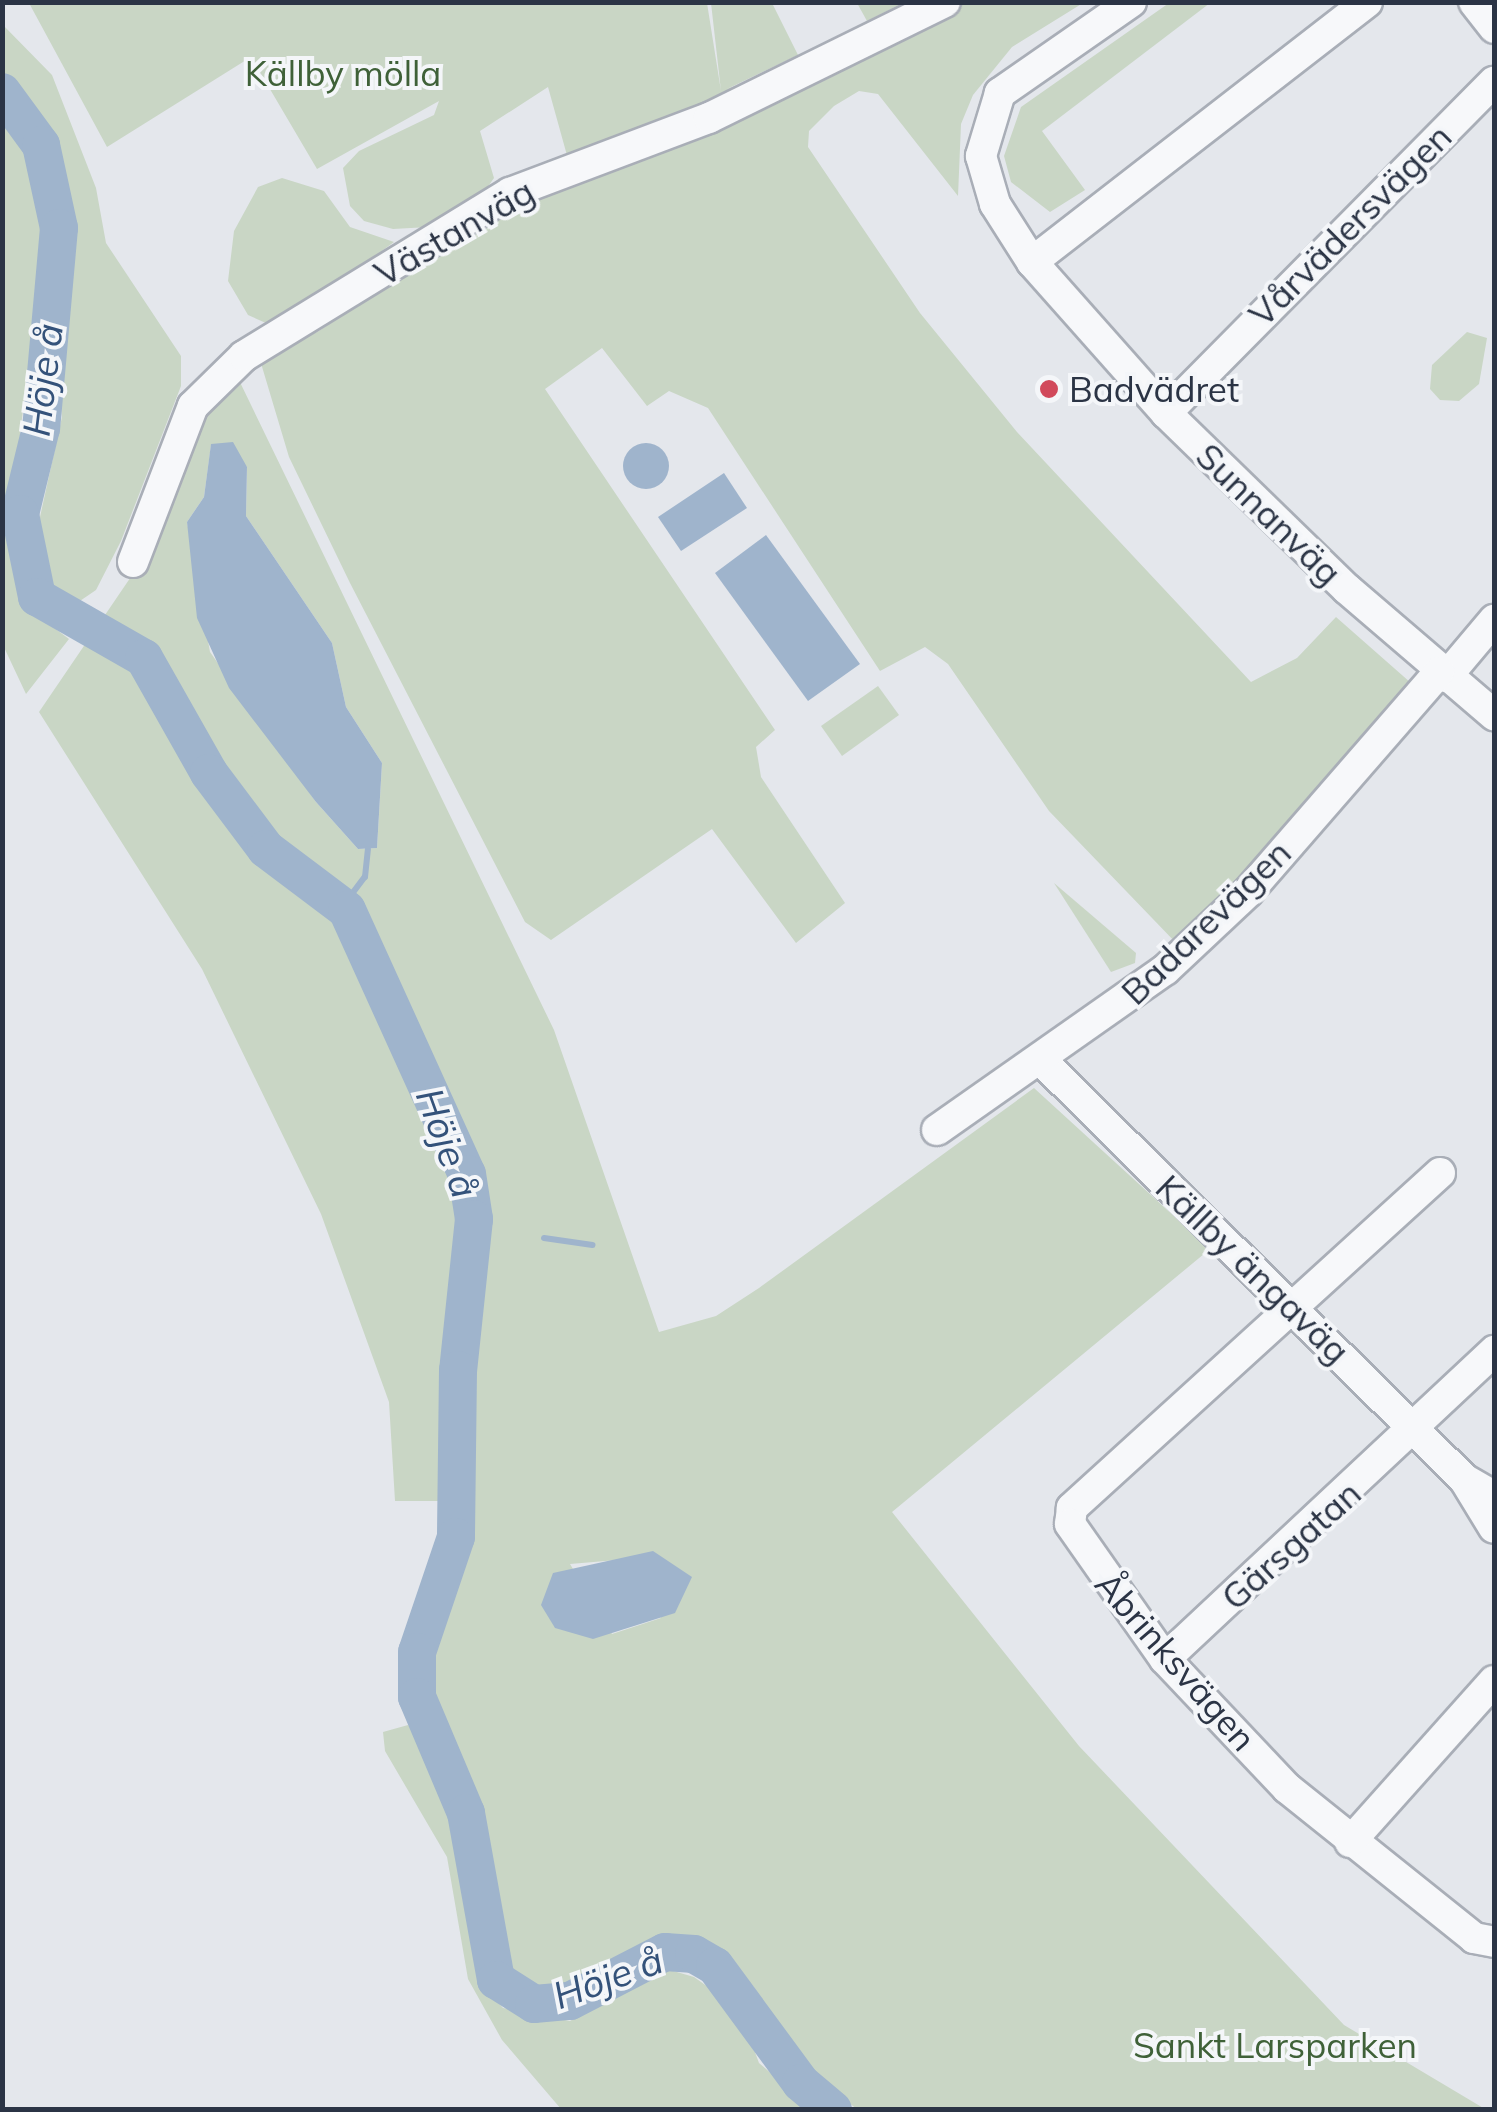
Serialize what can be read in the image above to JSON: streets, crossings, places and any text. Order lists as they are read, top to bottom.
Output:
{
  "streets": {
    "street": [
      "Vårvädersvägen",
      "Västanväg",
      "Sunnanväg",
      "Badarevägen",
      "Källby ängaväg",
      "Gärsgatan",
      "Åbrinksvägen"
    ]
  },
  "crossings": [
    ["Vårvädersvägen", "Sunnanväg"],
    ["Sunnanväg", "Badarevägen"],
    ["Badarevägen", "Källby ängaväg"],
    ["Källby ängaväg", "Gärsgatan"],
    ["Källby ängaväg", "Åbrinksvägen"],
    ["Gärsgatan", "Åbrinksvägen"]
  ],
  "water": ["Höje å"],
  "parks": ["Källby mölla", "Sankt Larsparken"],
  "places": ["Badvädret"]
}
